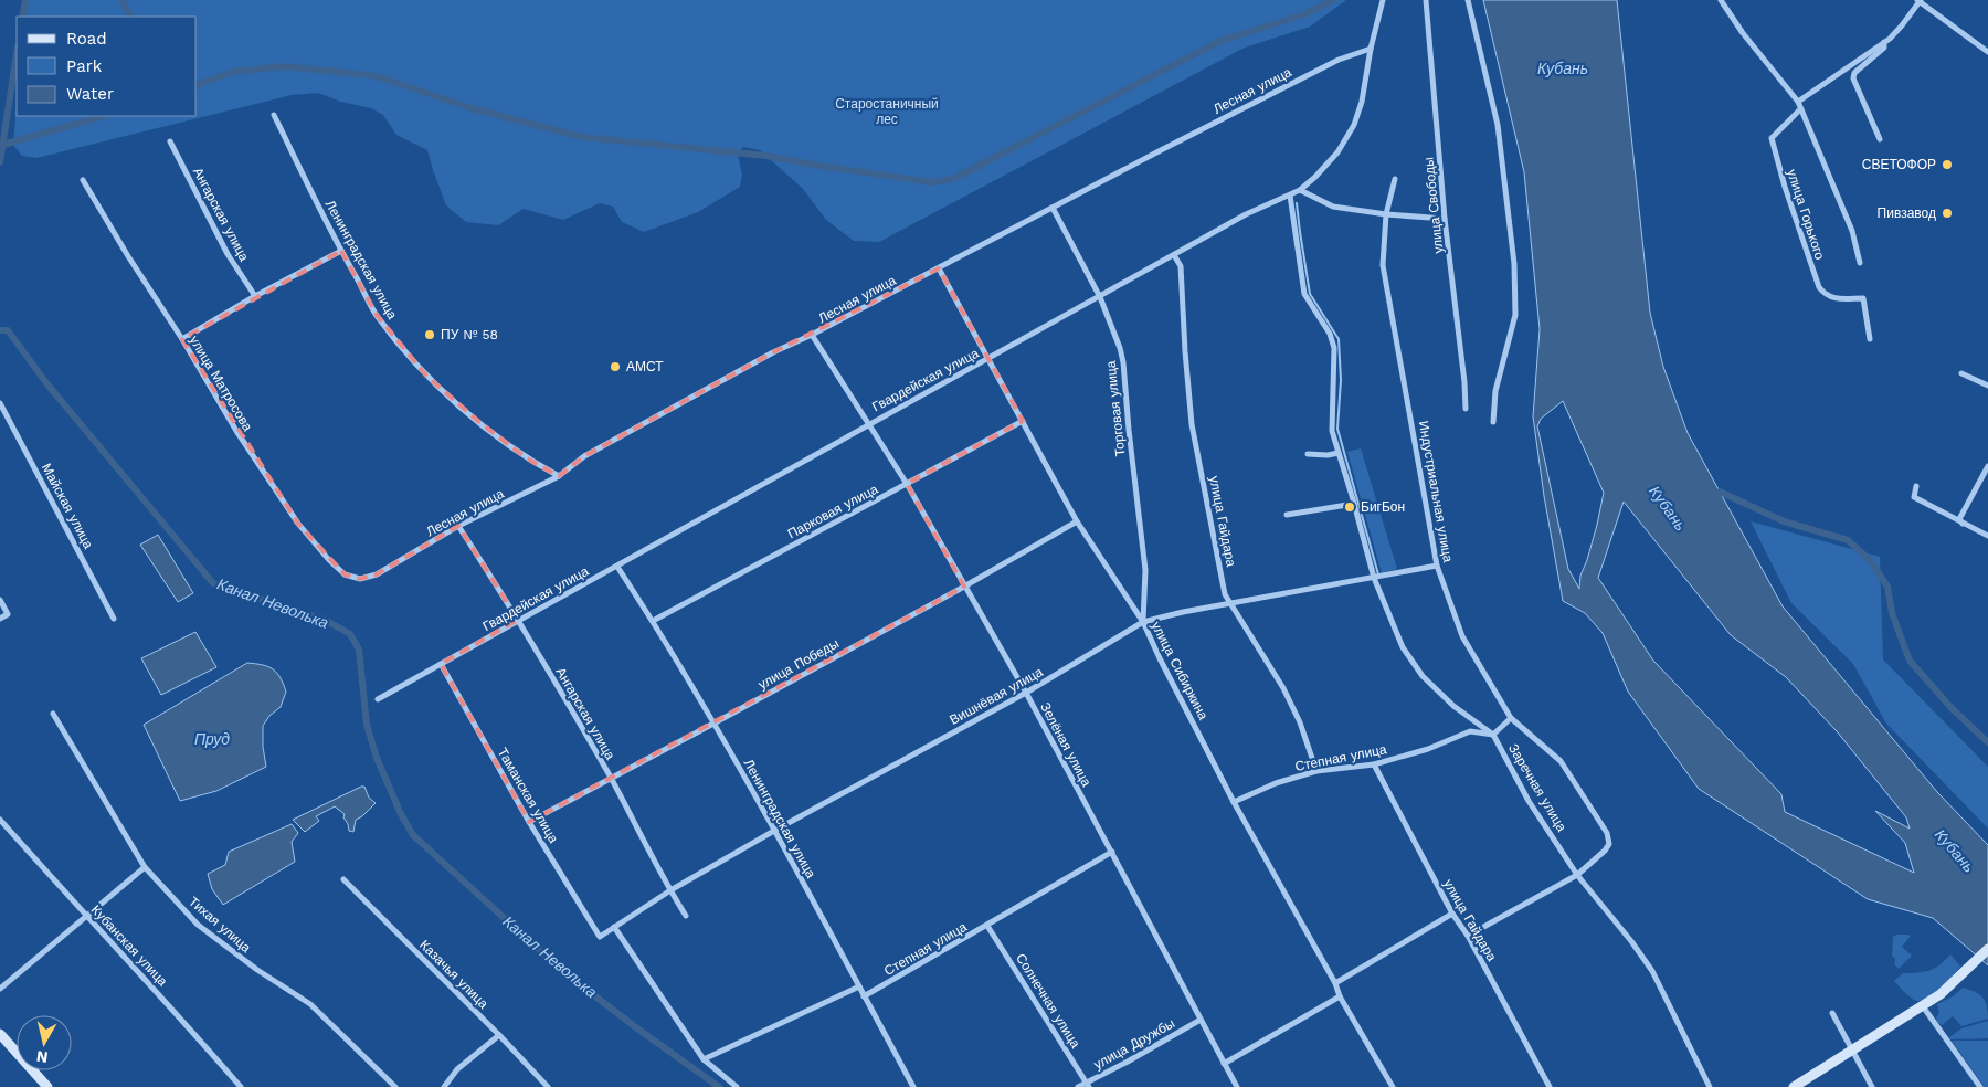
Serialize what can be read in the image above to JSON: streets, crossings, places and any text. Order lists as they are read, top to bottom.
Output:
{
  "streets": {
    "street": [
      "Лесная улица",
      "улица Свободы",
      "Ангарская улица",
      "улица Горького",
      "Ленинградская улица",
      "Гвардейская улица",
      "улица Матросова",
      "Торговая улица",
      "Индустриальная улица",
      "Майская улица",
      "Парковая улица",
      "улица Гайдара",
      "улица Победы",
      "улица Сибиркина",
      "Вишнёвая улица",
      "Зелёная улица",
      "Степная улица",
      "Заречная улица",
      "Таманская улица",
      "Тихая улица",
      "Кубанская улица",
      "Казачья улица",
      "Солнечная улица",
      "улица Дружбы"
    ]
  },
  "crossings": [
    ["Лесная улица", "Ангарская улица"],
    ["Лесная улица", "Ленинградская улица"],
    ["Лесная улица", "Гвардейская улица"],
    ["Лесная улица", "улица Матросова"],
    ["Лесная улица", "Торговая улица"],
    ["Лесная улица", "улица Сибиркина"],
    ["Лесная улица", "Зелёная улица"],
    ["Ангарская улица", "Гвардейская улица"],
    ["Ангарская улица", "улица Победы"],
    ["Ангарская улица", "Вишнёвая улица"],
    ["Ленинградская улица", "Гвардейская улица"],
    ["Ленинградская улица", "Парковая улица"],
    ["Ленинградская улица", "улица Победы"],
    ["Ленинградская улица", "Вишнёвая улица"],
    ["Ленинградская улица", "Степная улица"],
    ["Гвардейская улица", "Торговая улица"],
    ["Гвардейская улица", "улица Гайдара"],
    ["Гвардейская улица", "улица Сибиркина"],
    ["Гвардейская улица", "Зелёная улица"],
    ["Гвардейская улица", "Заречная улица"],
    ["Гвардейская улица", "Таманская улица"],
    ["Торговая улица", "улица Сибиркина"],
    ["Торговая улица", "Вишнёвая улица"],
    ["Индустриальная улица", "Вишнёвая улица"],
    ["Индустриальная улица", "Заречная улица"],
    ["Парковая улица", "улица Сибиркина"],
    ["Парковая улица", "Зелёная улица"],
    ["улица Гайдара", "Вишнёвая улица"],
    ["улица Гайдара", "Степная улица"],
    ["улица Победы", "улица Сибиркина"],
    ["улица Победы", "Зелёная улица"],
    ["улица Победы", "Таманская улица"],
    ["улица Сибиркина", "Вишнёвая улица"],
    ["улица Сибиркина", "Степная улица"],
    ["Вишнёвая улица", "Зелёная улица"],
    ["Вишнёвая улица", "Заречная улица"],
    ["Вишнёвая улица", "Таманская улица"],
    ["Зелёная улица", "Степная улица"],
    ["Зелёная улица", "улица Дружбы"],
    ["Степная улица", "Заречная улица"],
    ["Степная улица", "Солнечная улица"],
    ["Солнечная улица", "улица Дружбы"]
  ],
  "water": ["Кубань", "Канал Неволька", "Пруд"],
  "parks": ["Старостаничный лес"],
  "places": [
    "СВЕТОФОР",
    "Пивзавод",
    "ПУ № 58",
    "АМСТ",
    "БигБон"
  ],
  "legend": ["Road", "Park", "Water"],
  "north": "bottom"
}
